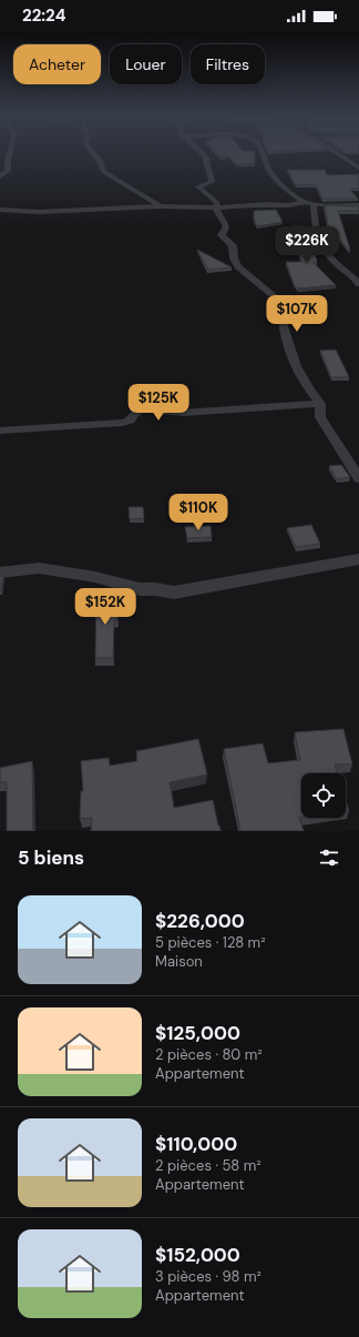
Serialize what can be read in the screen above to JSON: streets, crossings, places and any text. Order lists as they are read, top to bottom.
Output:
{
  "page": {
    "status": "22:24",
    "chip": ["Acheter", "Louer", "Filtres"],
    "price": [
      "$226K",
      "$107K",
      "$125K",
      "$110K",
      "$152K"
    ],
    "heading": "5 biens",
    "list": [
      {
        "name": "$226,000",
        "note": "5 pièces · 128 m² · Maison"
      },
      {
        "name": "$125,000",
        "note": "2 pièces · 80 m² · Appartement"
      },
      {
        "name": "$110,000",
        "note": "2 pièces · 58 m² · Appartement"
      },
      {
        "name": "$152,000",
        "note": "3 pièces · 98 m² · Appartement"
      }
    ]
  }
}
